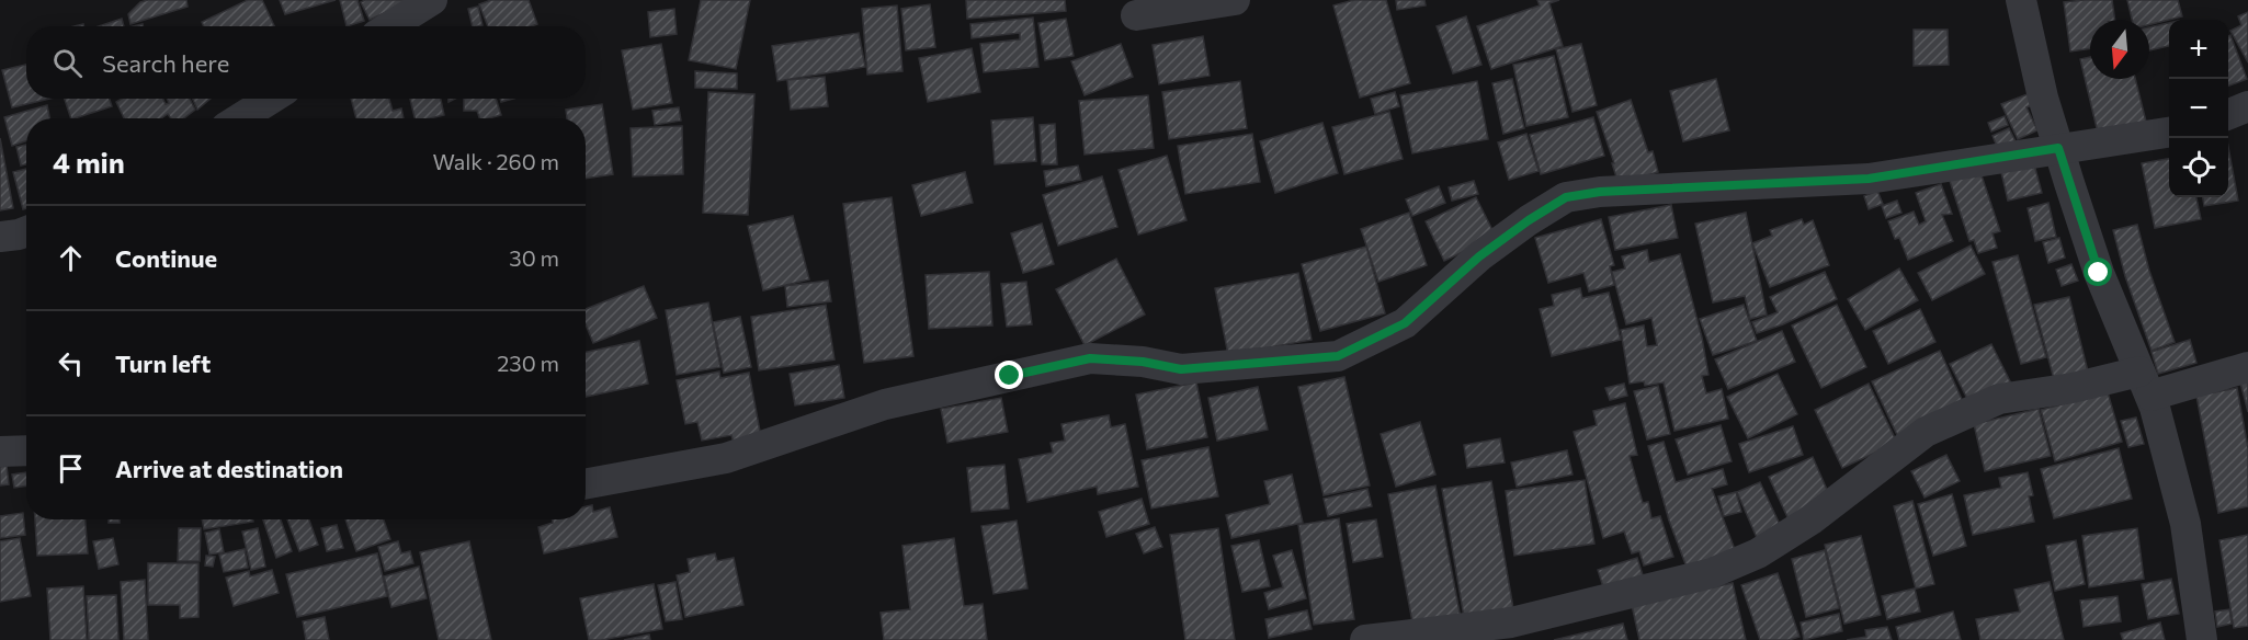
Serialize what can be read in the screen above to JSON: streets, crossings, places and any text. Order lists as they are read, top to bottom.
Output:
{
  "north": "bottom",
  "page": {
    "map_buttons": ["+", "−"],
    "search": "Search here",
    "heading": ["4 min", "Walk · 260 m"],
    "list": [
      ["Continue", "30 m"],
      ["Turn left", "230 m"],
      "Arrive at destination"
    ]
  }
}
